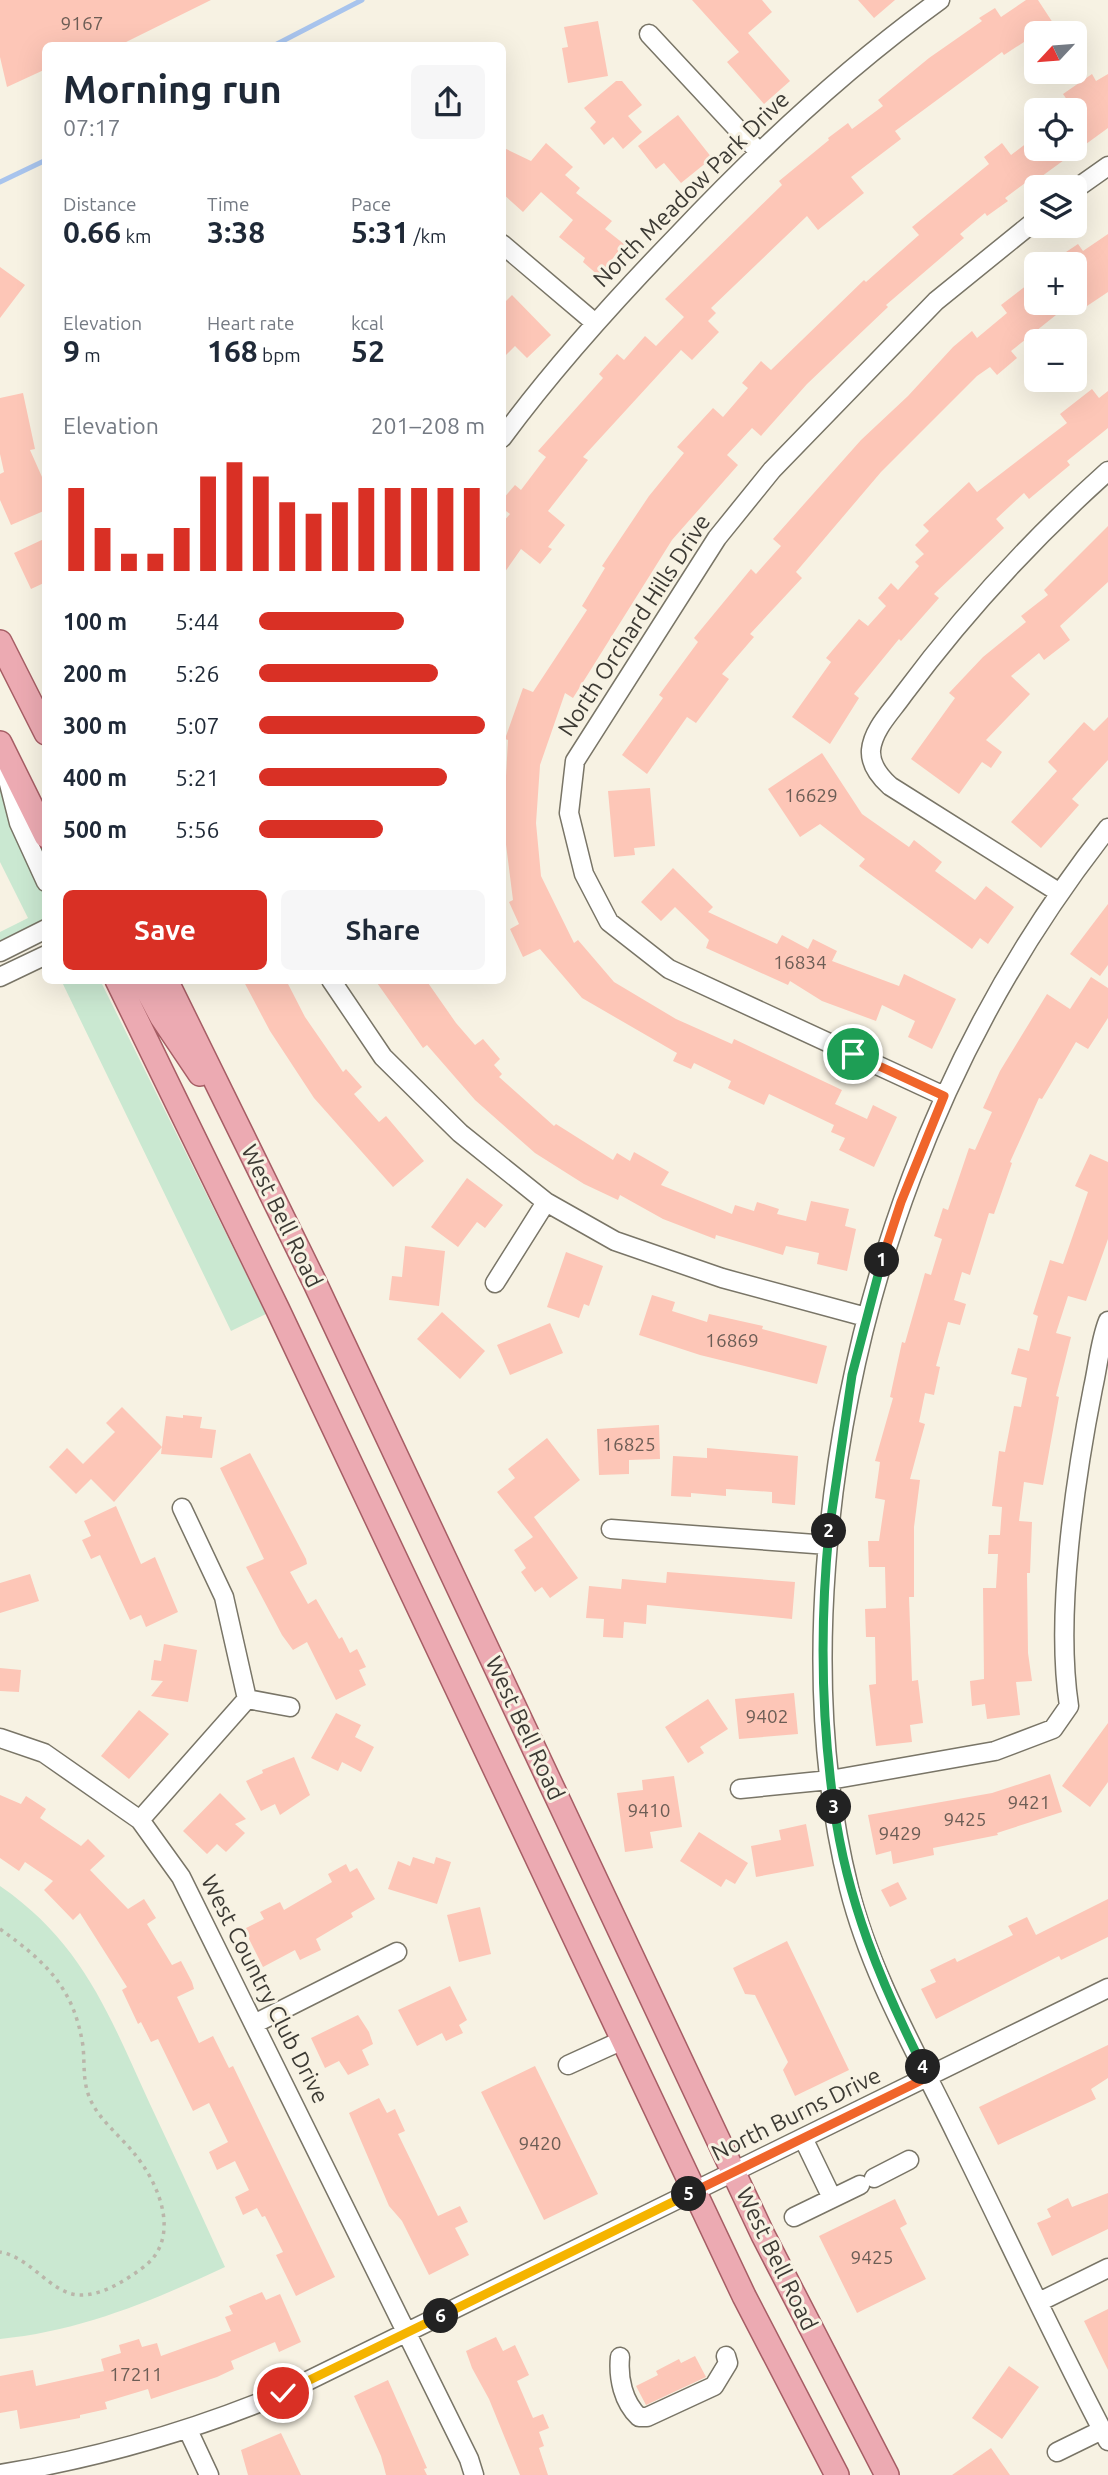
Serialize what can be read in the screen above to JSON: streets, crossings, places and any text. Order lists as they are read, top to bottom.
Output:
{
  "streets": {
    "main road": ["West Bell Road"],
    "street": [
      "North Meadow Park Drive",
      "North Orchard Hills Drive",
      "West Country Club Drive",
      "North Burns Drive"
    ]
  },
  "crossings": [
    ["West Bell Road", "North Burns Drive"],
    ["West Country Club Drive", "North Burns Drive"]
  ],
  "house_numbers": [
    "9167",
    "16629",
    "16834",
    "16869",
    "16825",
    "9402",
    "9421",
    "9410",
    "9425",
    "9429",
    "9420",
    "9425",
    "17211"
  ],
  "north": "bottom left",
  "page": {
    "map_buttons": ["+", "−"],
    "heading": ["Morning run", "07:17"],
    "stats": [
      ["Distance", "0.66 km"],
      ["Time", "3:38"],
      ["Pace", "5:31 /km"],
      ["Elevation", "9 m"],
      ["Heart rate", "168 bpm"],
      ["kcal", "52"]
    ],
    "chart": ["Elevation", "201–208 m"],
    "list": [
      {
        "name": "100 m",
        "note": "5:44"
      },
      {
        "name": "200 m",
        "note": "5:26"
      },
      {
        "name": "300 m",
        "note": "5:07"
      },
      {
        "name": "400 m",
        "note": "5:21"
      },
      {
        "name": "500 m",
        "note": "5:56"
      }
    ],
    "buttons": ["Save", "Share"],
    "pins": [
      "1",
      "2",
      "3",
      "4",
      "5",
      "6"
    ]
  }
}
